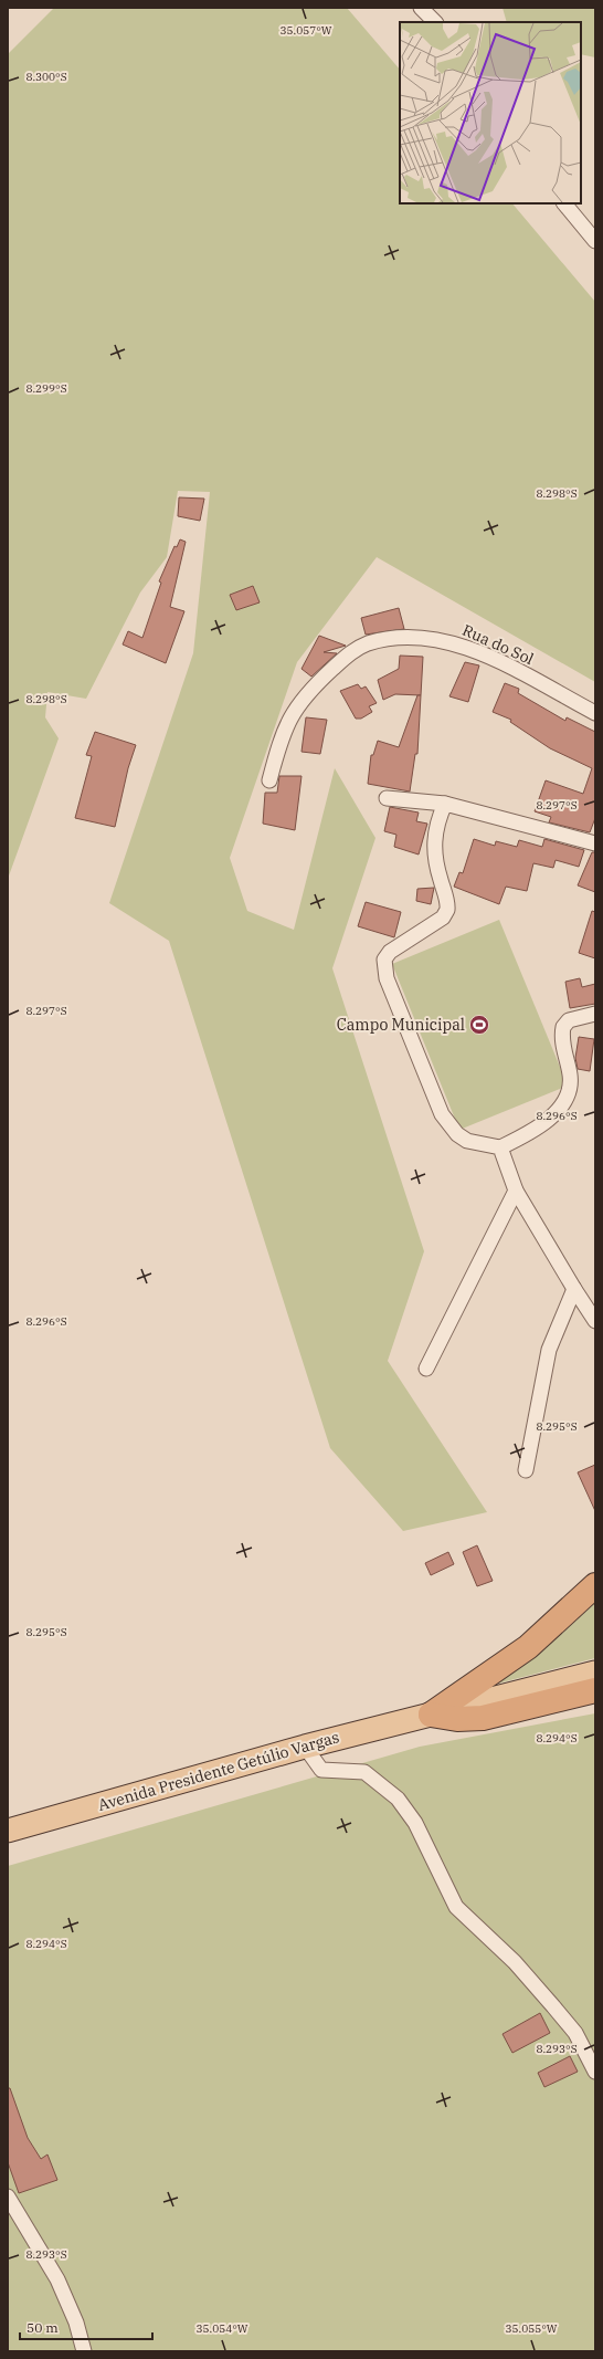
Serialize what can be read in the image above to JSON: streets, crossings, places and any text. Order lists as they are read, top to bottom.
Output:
{
  "streets": {
    "main road": ["Avenida Presidente Getúlio Vargas"],
    "street": ["Rua do Sol"]
  },
  "places": {
    "sports": ["Campo Municipal"]
  },
  "scale_bar": "50 m",
  "coordinates": [
    "35.057°W",
    "8.300°S",
    "8.299°S",
    "8.298°S",
    "8.297°S",
    "8.296°S",
    "8.295°S",
    "8.294°S",
    "8.293°S",
    "35.054°W",
    "35.055°W"
  ]
}
